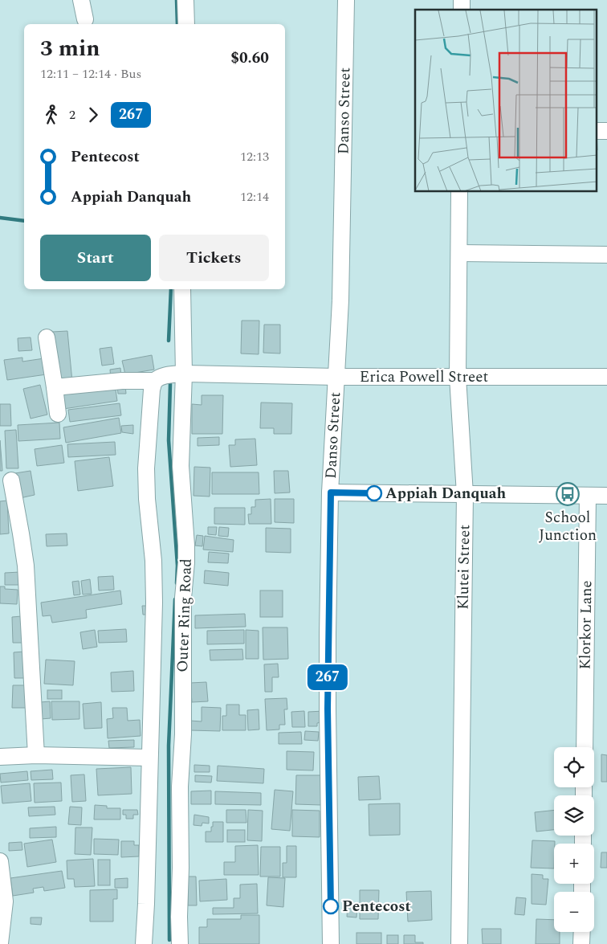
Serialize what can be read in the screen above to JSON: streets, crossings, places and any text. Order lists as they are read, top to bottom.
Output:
{
  "streets": {
    "street": [
      "Danso Street",
      "Erica Powell Street",
      "Klutei Street",
      "Outer Ring Road",
      "Klorkor Lane"
    ]
  },
  "crossings": [
    ["Danso Street", "Erica Powell Street"],
    ["Erica Powell Street", "Klutei Street"],
    ["Erica Powell Street", "Outer Ring Road"]
  ],
  "places": {
    "other": ["Appiah Danquah", "Pentecost"],
    "bus stop": ["School Junction"]
  },
  "lines": ["bus line 267"],
  "page": {
    "on_map": "267",
    "heading": ["3 min", "12:11 – 12:14 · Bus", "$0.60"],
    "legs": ["2", "267"],
    "list": [
      {
        "name": "Pentecost",
        "value": "12:13"
      },
      {
        "name": "Appiah Danquah",
        "value": "12:14"
      }
    ],
    "buttons": ["Start", "Tickets"],
    "map_buttons": ["+", "−"]
  }
}
